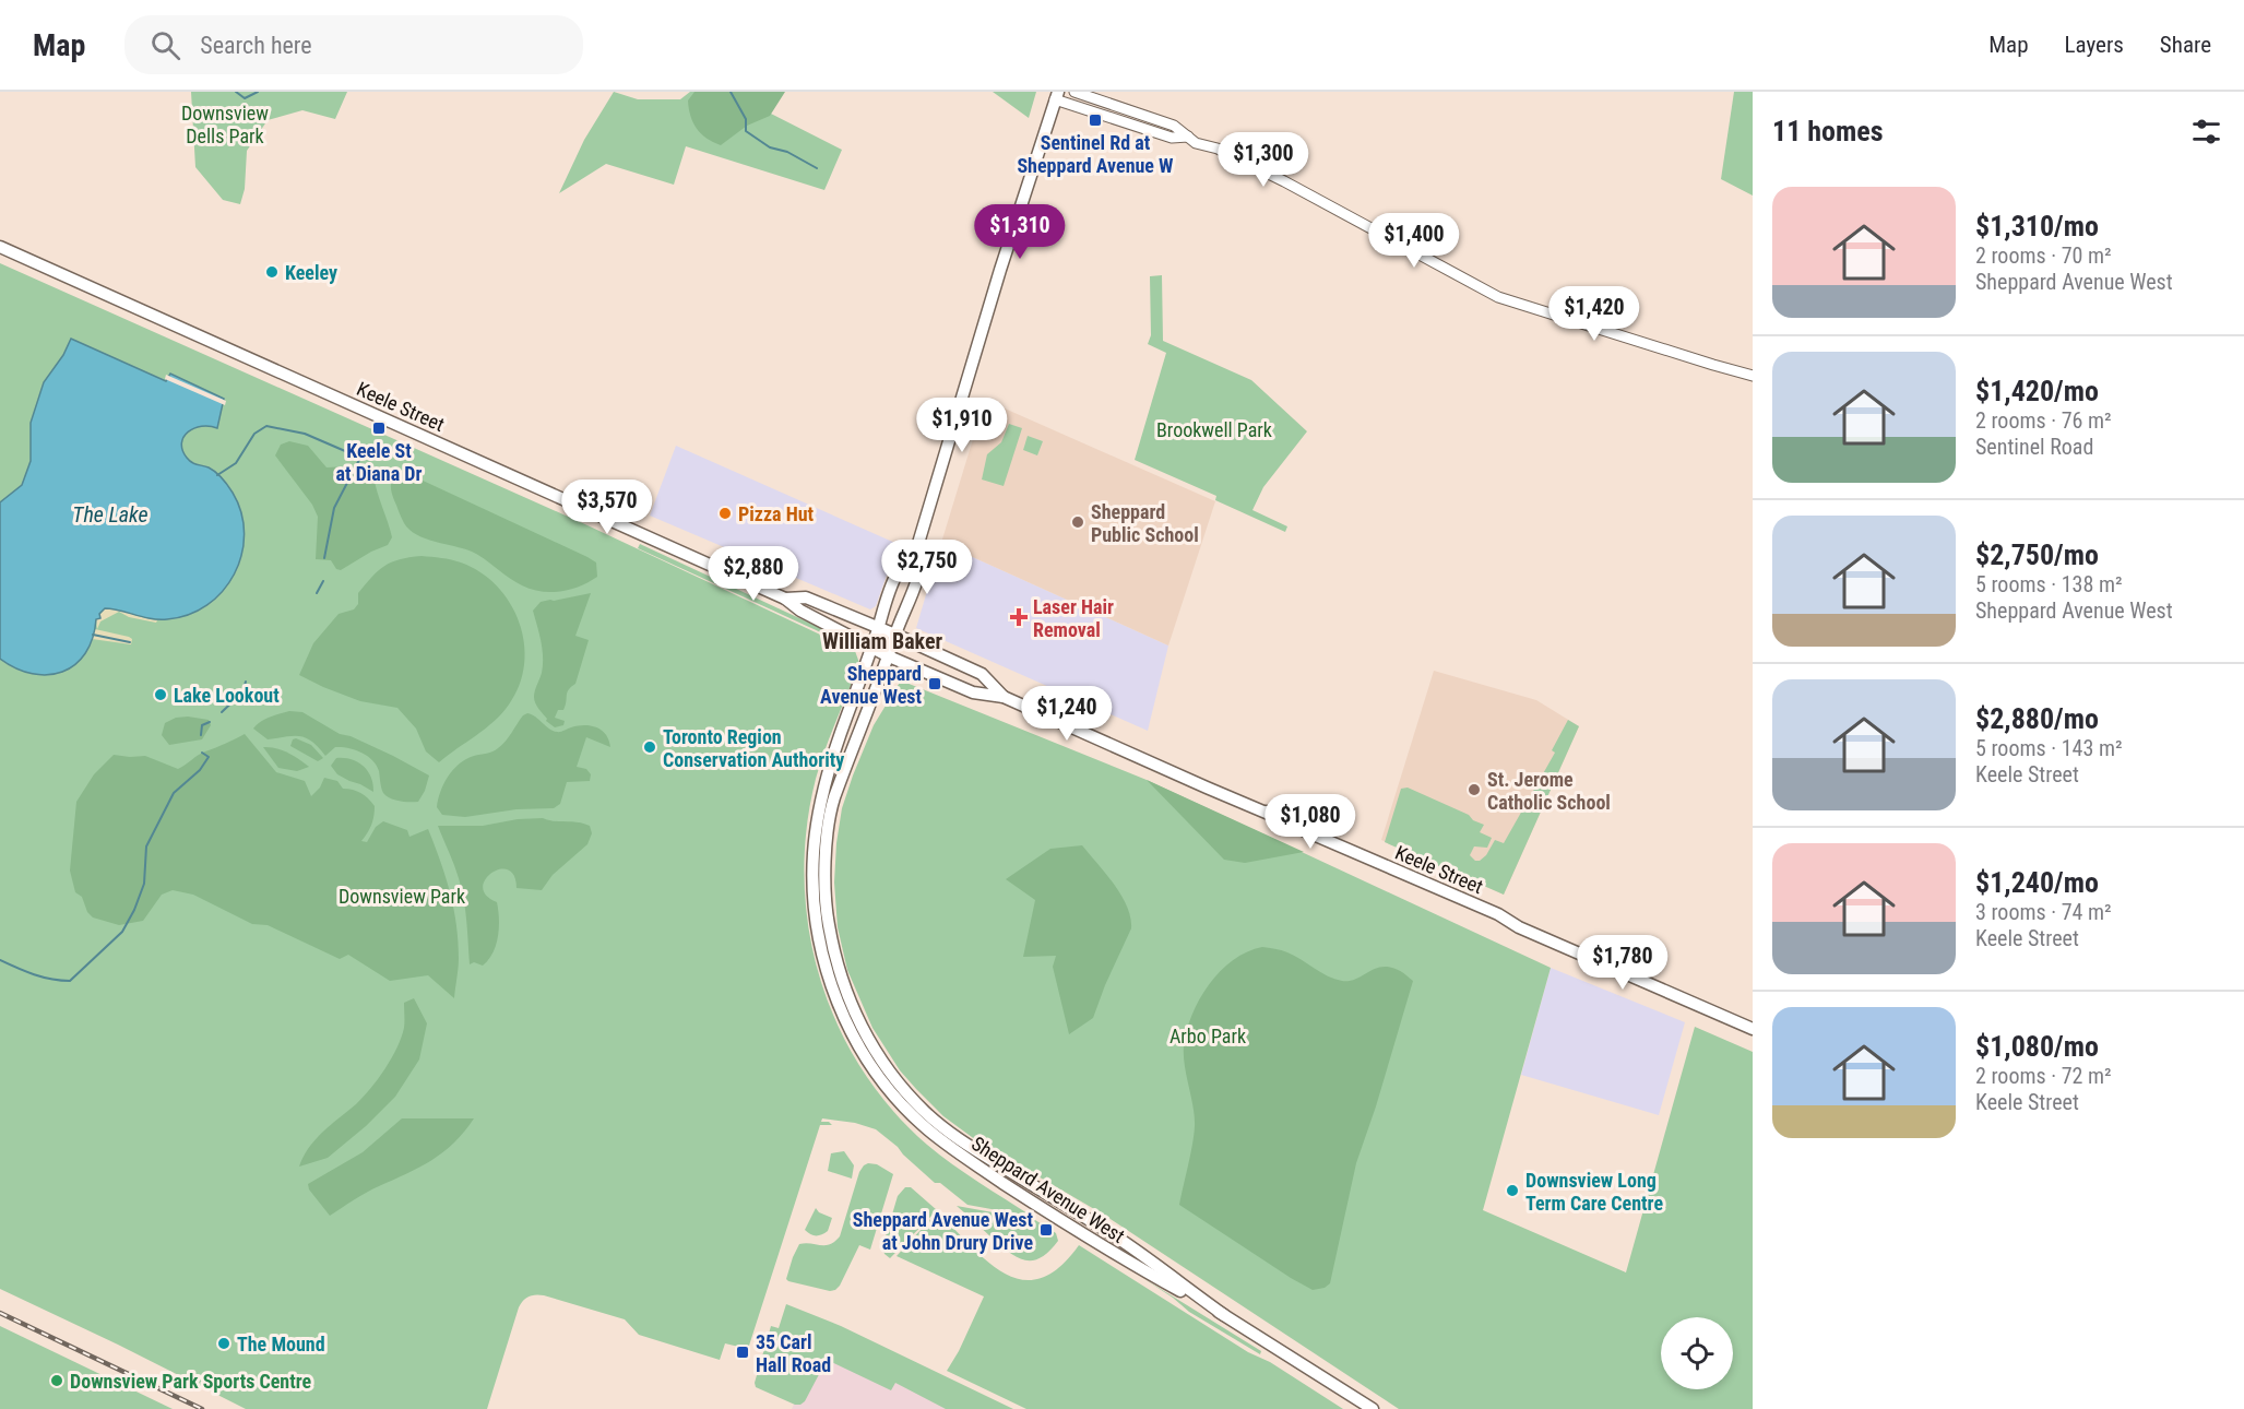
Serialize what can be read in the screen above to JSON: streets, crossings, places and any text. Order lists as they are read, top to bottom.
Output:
{
  "streets": {
    "main road": ["Keele Street", "Sheppard Avenue West"]
  },
  "crossings": [
    ["Keele Street", "Sheppard Avenue West"]
  ],
  "districts": ["William Baker"],
  "water": ["The Lake"],
  "parks": [
    "Downsview Dells Park",
    "Brookwell Park",
    "Downsview Park",
    "Arbo Park"
  ],
  "places": {
    "transit": [
      "Sentinel Rd at Sheppard Avenue W",
      "Keele St at Diana Dr",
      "Sheppard Avenue West",
      "Sheppard Avenue West at John Drury Drive",
      "35 Carl Hall Road"
    ],
    "other": [
      "Keeley",
      "Pizza Hut",
      "Sheppard Public School",
      "Lake Lookout",
      "Toronto Region Conservation Authority",
      "St. Jerome Catholic School",
      "Downsview Long Term Care Centre",
      "The Mound",
      "Downsview Park Sports Centre"
    ],
    "health": ["Laser Hair Removal"]
  },
  "page": {
    "header": "Map",
    "search": "Search here",
    "nav": ["Map", "Layers", "Share"],
    "heading": "11 homes",
    "price": [
      "$1,300",
      "$1,310",
      "$1,400",
      "$1,420",
      "$1,910",
      "$3,570",
      "$2,750",
      "$2,880",
      "$1,240",
      "$1,080",
      "$1,780"
    ],
    "list": [
      {
        "name": "$1,310/mo",
        "note": "2 rooms · 70 m² · Sheppard Avenue West"
      },
      {
        "name": "$1,420/mo",
        "note": "2 rooms · 76 m² · Sentinel Road"
      },
      {
        "name": "$2,750/mo",
        "note": "5 rooms · 138 m² · Sheppard Avenue West"
      },
      {
        "name": "$2,880/mo",
        "note": "5 rooms · 143 m² · Keele Street"
      },
      {
        "name": "$1,240/mo",
        "note": "3 rooms · 74 m² · Keele Street"
      },
      {
        "name": "$1,080/mo",
        "note": "2 rooms · 72 m² · Keele Street"
      }
    ]
  }
}
